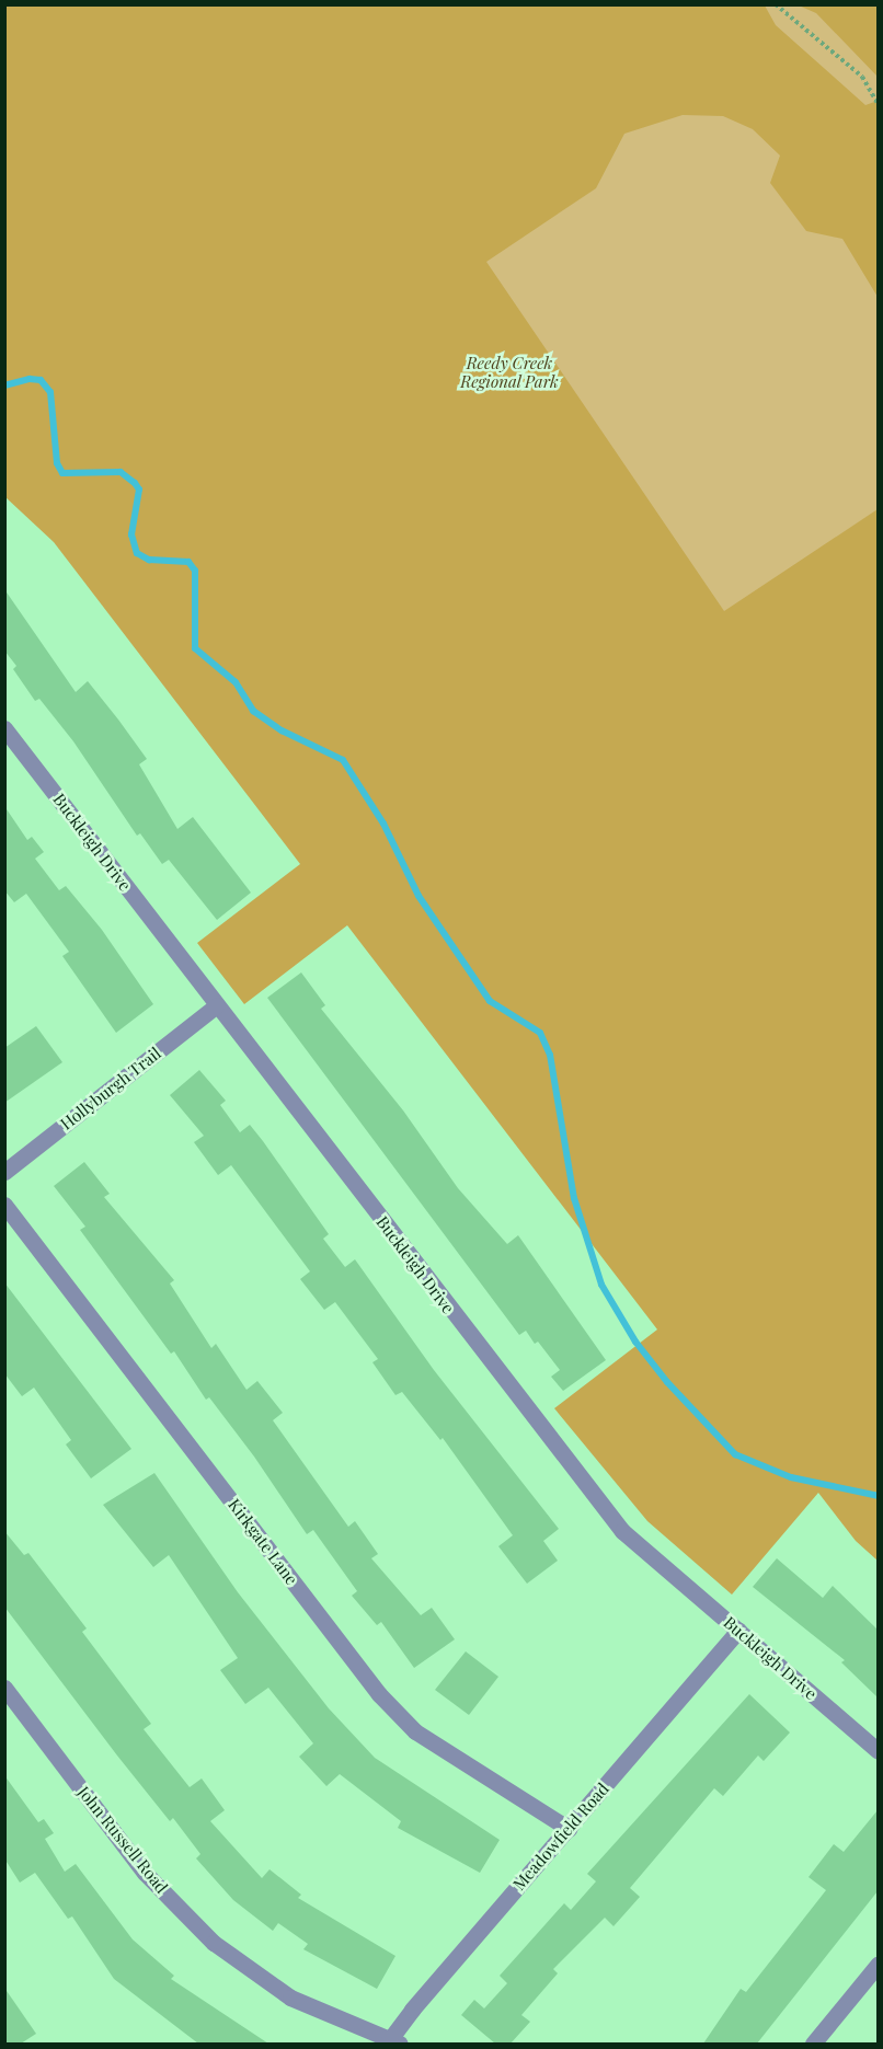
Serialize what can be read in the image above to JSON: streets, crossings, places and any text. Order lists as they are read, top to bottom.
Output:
{
  "streets": {
    "street": [
      "Buckleigh Drive",
      "Hollyburgh Trail",
      "Kirkgate Lane",
      "Meadowfield Road",
      "John Russell Road"
    ]
  },
  "crossings": [
    ["Buckleigh Drive", "Hollyburgh Trail"],
    ["Buckleigh Drive", "Meadowfield Road"],
    ["Kirkgate Lane", "Meadowfield Road"],
    ["Meadowfield Road", "John Russell Road"]
  ],
  "parks": ["Reedy Creek Regional Park"]
}
